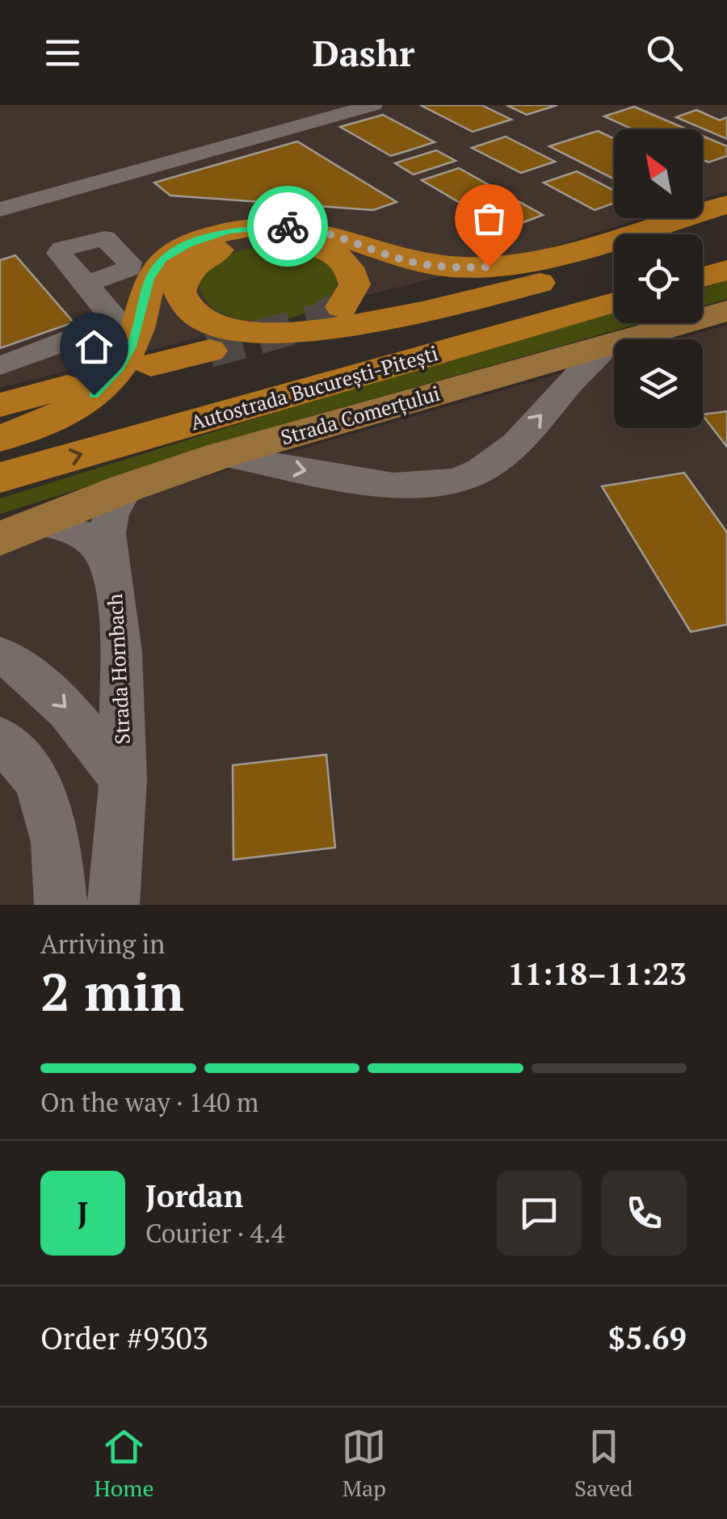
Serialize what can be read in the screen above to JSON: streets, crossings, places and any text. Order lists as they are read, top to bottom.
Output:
{
  "streets": {
    "highway": ["Autostrada București-Pitești"],
    "main road": ["Strada Comerțului"],
    "street": ["Strada Hornbach"]
  },
  "crossings": [
    ["Strada Comerțului", "Strada Hornbach"]
  ],
  "north": "top left",
  "page": {
    "header": "Dashr",
    "heading": ["2 min", "Arriving in", "11:18–11:23"],
    "panel": [
      "Jordan",
      "Courier · 4.4",
      "Order #9303",
      "$5.69"
    ],
    "bar": "On the way · 140 m",
    "round": "J",
    "tabs": ["Home", "Map", "Saved"]
  }
}
